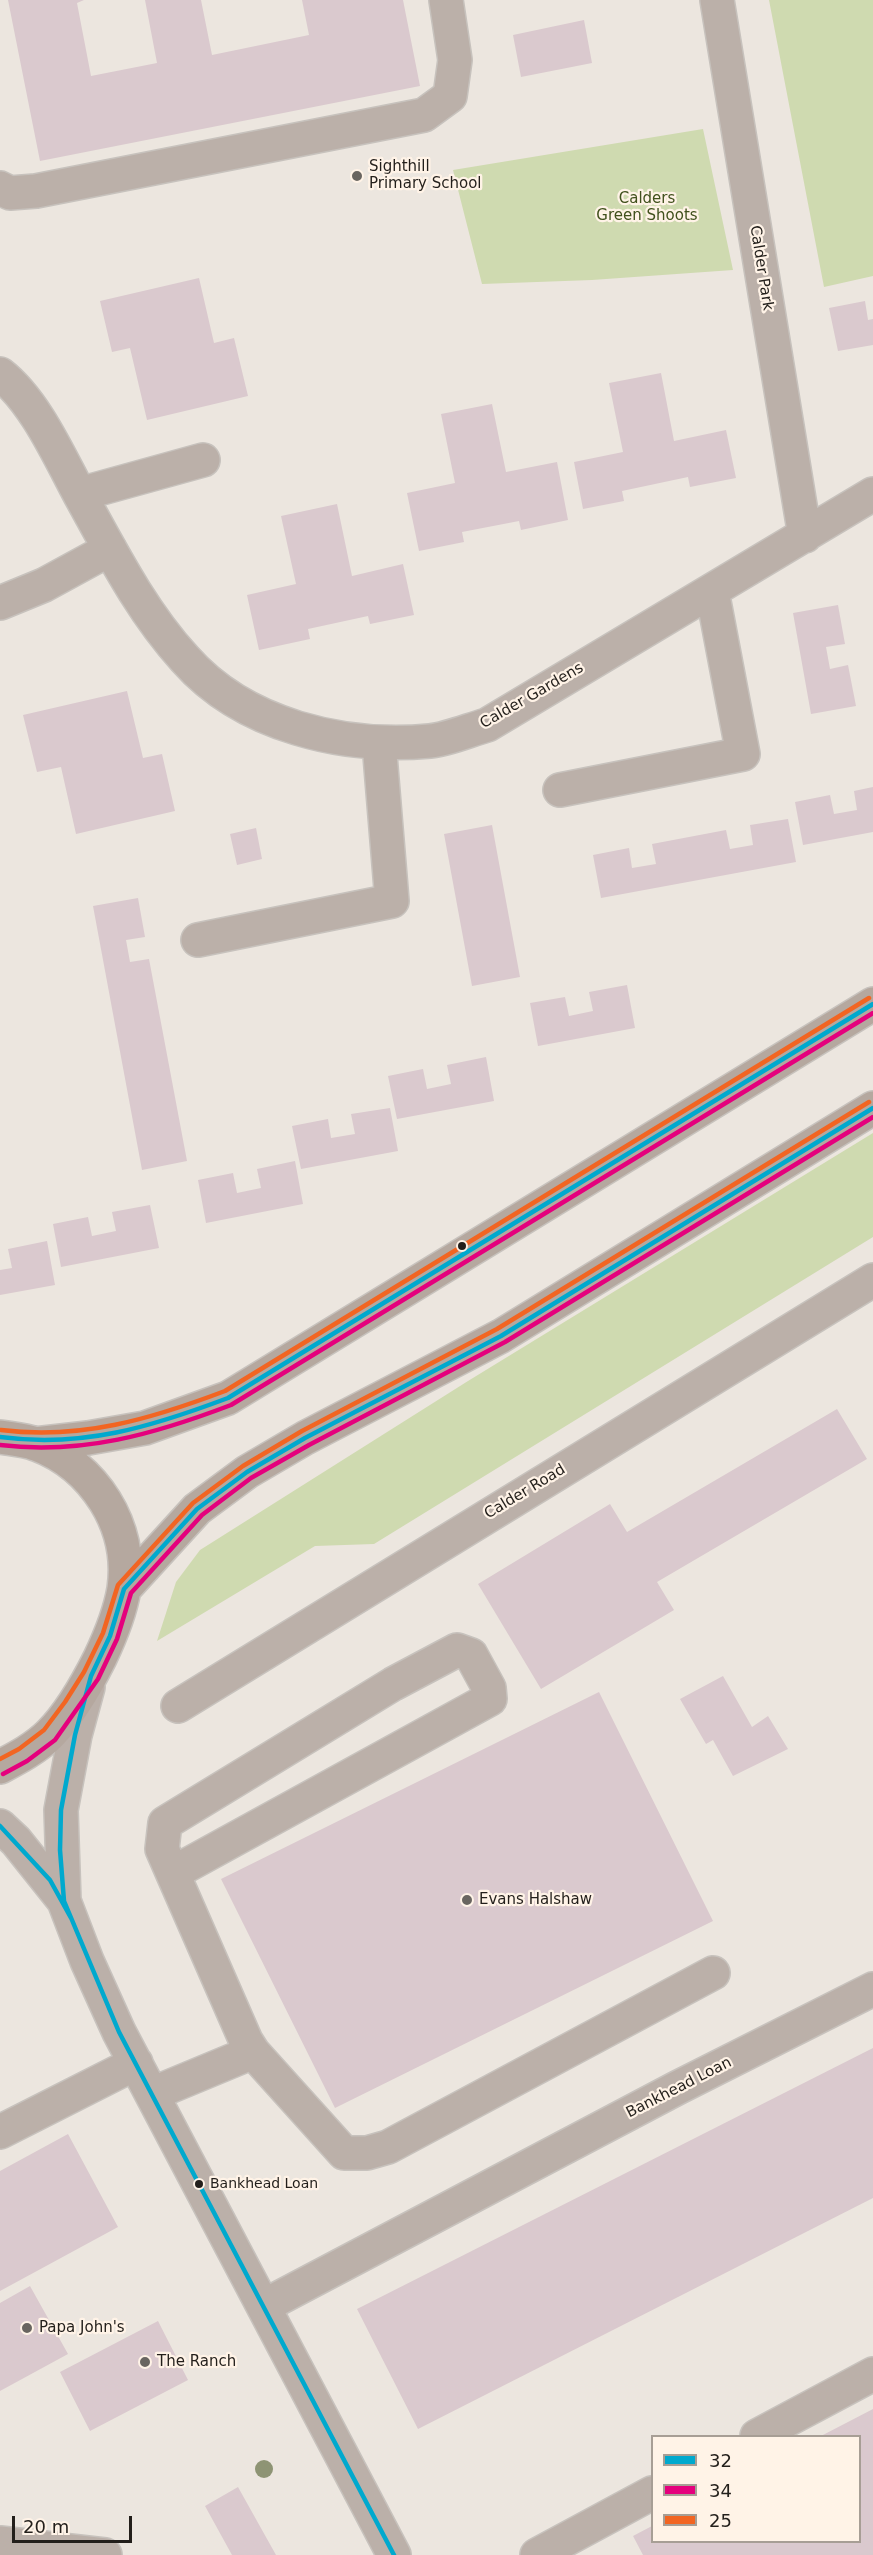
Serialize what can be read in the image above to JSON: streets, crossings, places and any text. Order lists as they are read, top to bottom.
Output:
{
  "streets": {
    "street": [
      "Calder Park",
      "Calder Gardens",
      "Calder Road",
      "Bankhead Loan"
    ]
  },
  "crossings": [
    ["Calder Park", "Calder Gardens"]
  ],
  "parks": ["Calders Green Shoots"],
  "places": [
    "Sighthill Primary School",
    "Evans Halshaw",
    "Bankhead Loan",
    "Papa John's",
    "The Ranch"
  ],
  "lines": ["transit line 25", "transit line 32", "transit line 34"],
  "legend": ["32", "34", "25"],
  "scale_bar": "20 m"
}
